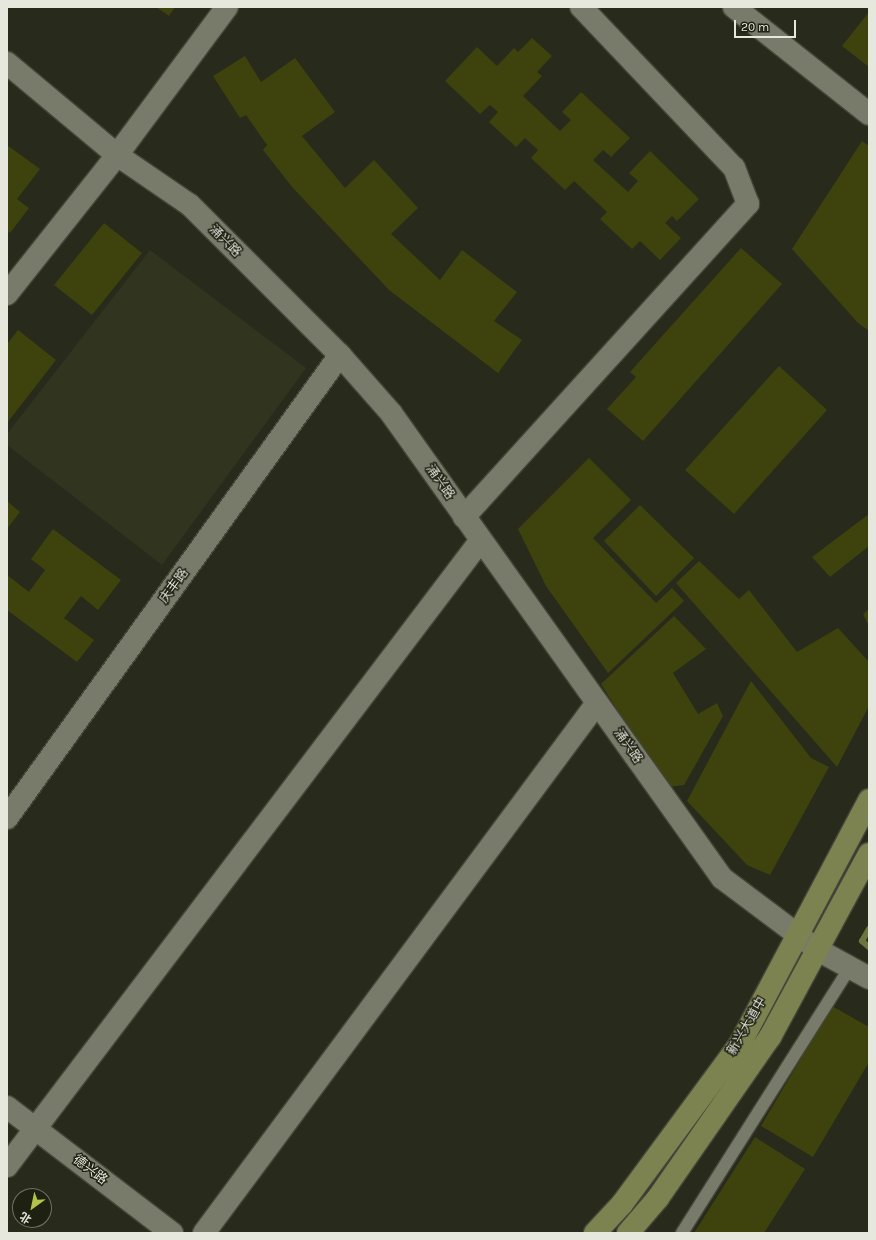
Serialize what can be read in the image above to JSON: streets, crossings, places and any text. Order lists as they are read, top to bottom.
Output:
{
  "streets": {
    "main road": ["新兴大道中"],
    "street": ["涌兴路", "庆丰路", "德兴路"]
  },
  "crossings": [
    ["涌兴路", "庆丰路"],
    ["涌兴路", "新兴大道中"]
  ],
  "scale_bar": "20 m",
  "north": "bottom left"
}
